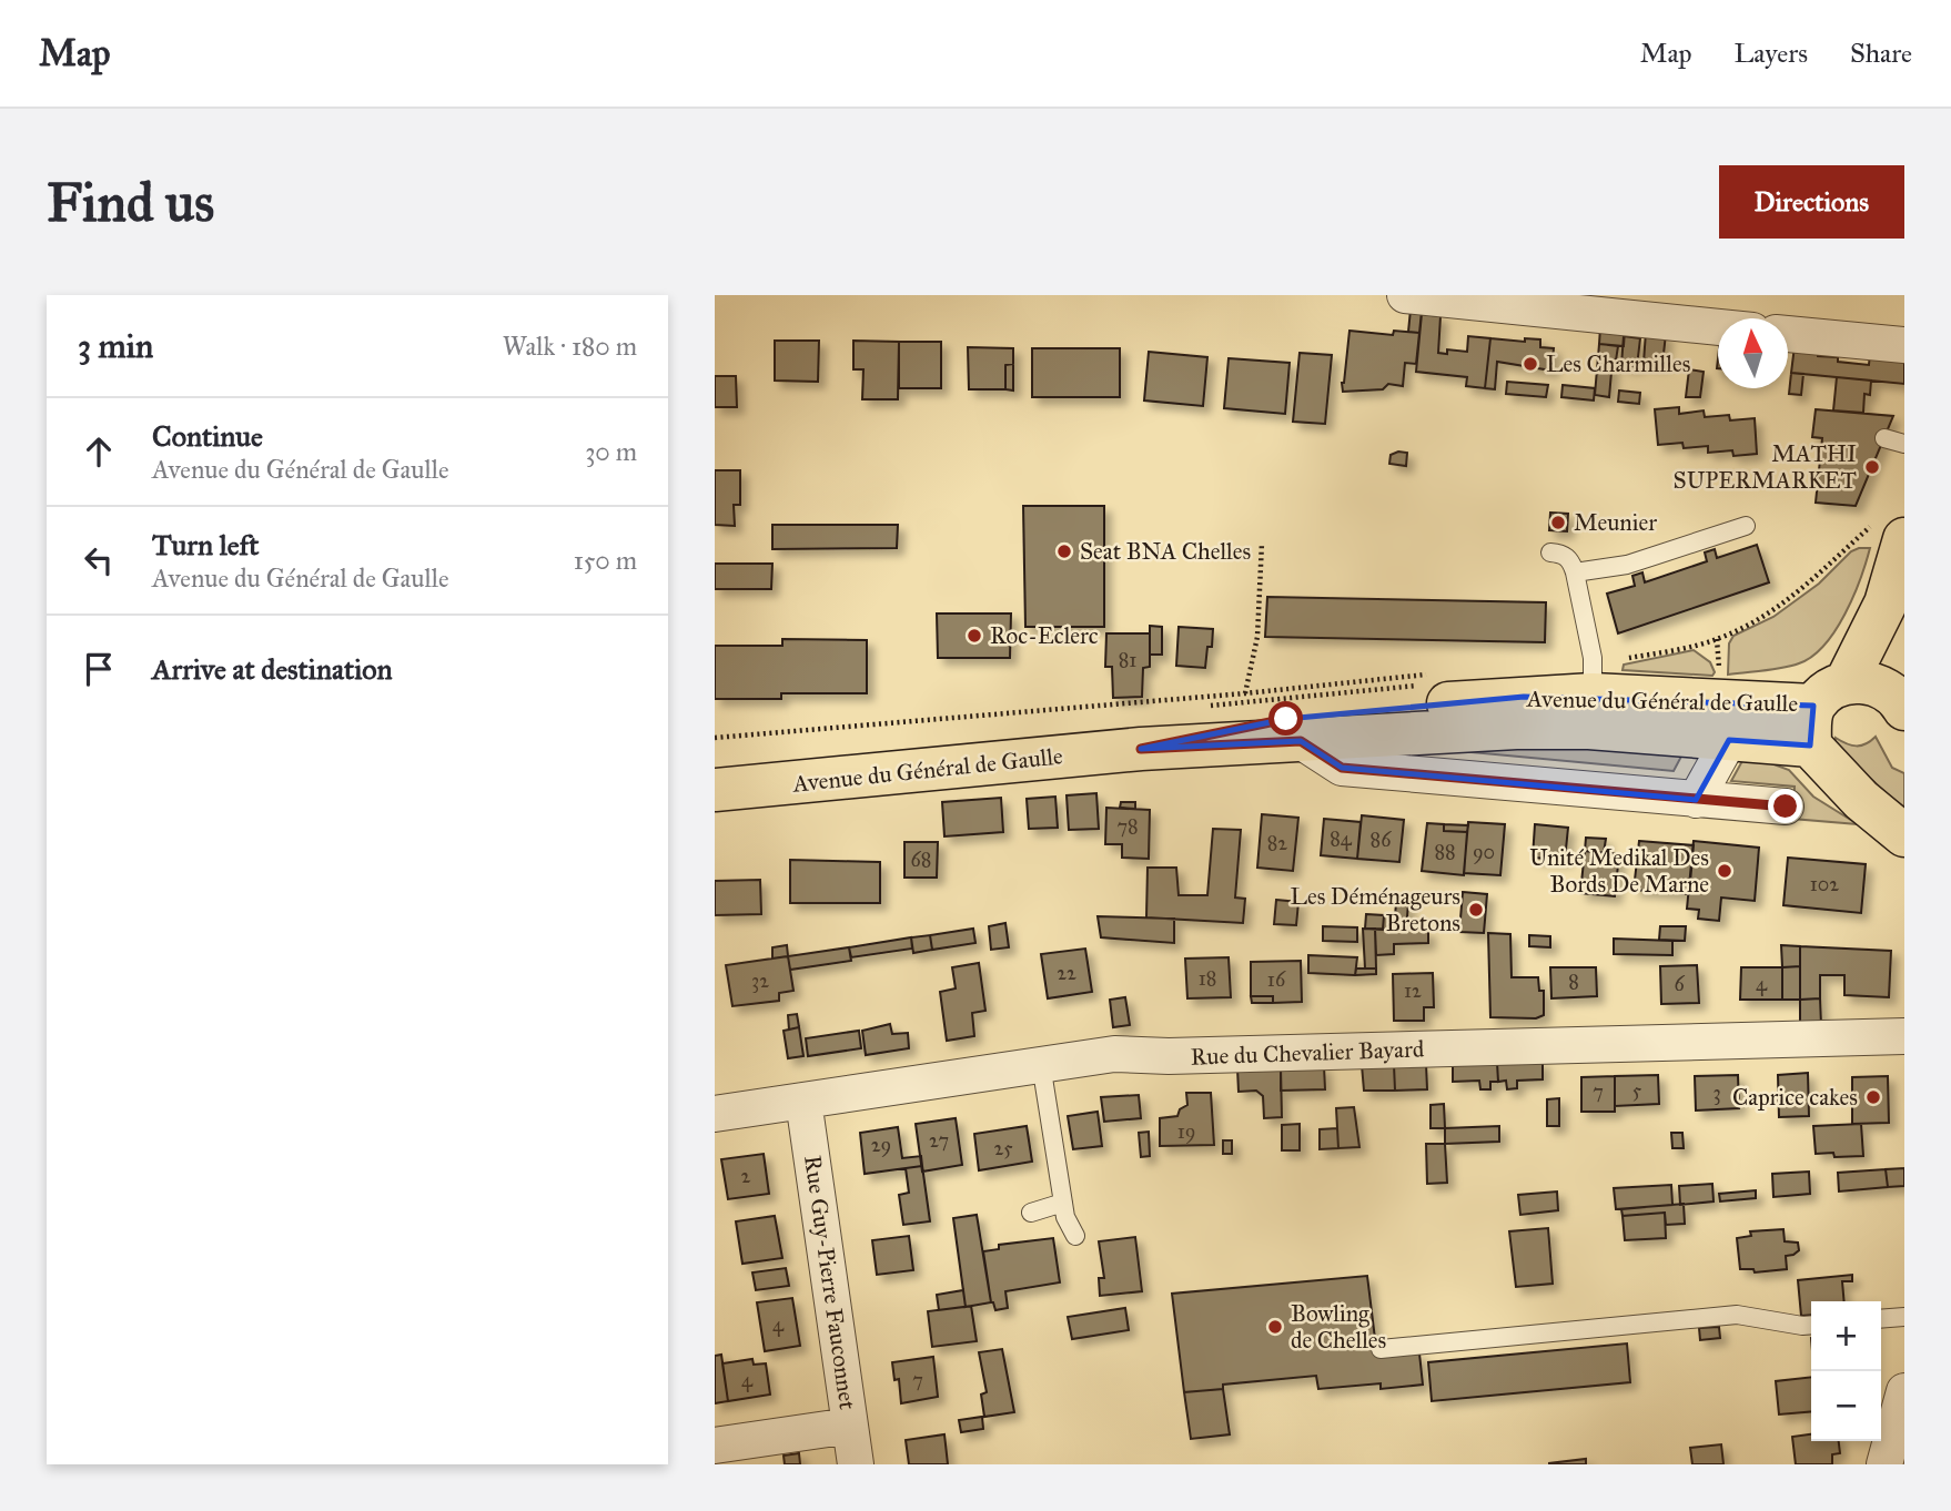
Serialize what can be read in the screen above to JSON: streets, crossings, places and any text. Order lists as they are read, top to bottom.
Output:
{
  "streets": {
    "main road": ["Avenue du Général de Gaulle"],
    "street": ["Rue du Chevalier Bayard", "Rue Guy-Pierre Fauconnet"]
  },
  "crossings": [
    ["Rue du Chevalier Bayard", "Rue Guy-Pierre Fauconnet"]
  ],
  "places": [
    "Les Charmilles",
    "MATHI SUPERMARKET",
    "Meunier",
    "Seat BNA Chelles",
    "Roc-Eclerc",
    "Unité Medikal Des Bords De Marne",
    "Les Déménageurs Bretons",
    "Caprice cakes",
    "Bowling de Chelles"
  ],
  "house_numbers": [
    "81",
    "78",
    "84",
    "86",
    "82",
    "88",
    "90",
    "68",
    "102",
    "22",
    "18",
    "16",
    "32",
    "8",
    "6",
    "4",
    "12",
    "5",
    "7",
    "3",
    "19",
    "27",
    "29",
    "25",
    "2",
    "4",
    "4",
    "7"
  ],
  "north": "top",
  "page": {
    "header": "Map",
    "nav": ["Map", "Layers", "Share"],
    "buttons": "Directions",
    "title": "Find us",
    "heading": ["3 min", "Walk · 180 m"],
    "list": [
      ["Continue", "Avenue du Général de Gaulle", "30 m"],
      ["Turn left", "Avenue du Général de Gaulle", "150 m"],
      "Arrive at destination"
    ],
    "map_buttons": ["+", "−"]
  }
}
